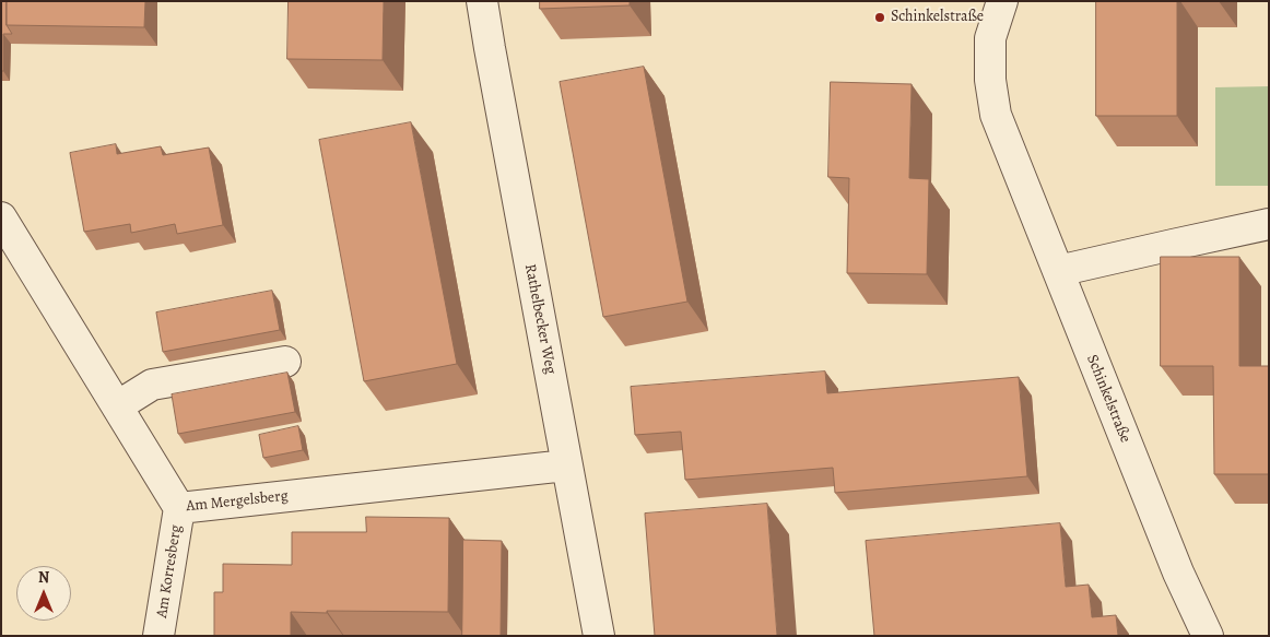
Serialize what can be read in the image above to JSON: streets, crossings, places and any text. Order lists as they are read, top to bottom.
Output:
{
  "streets": {
    "street": [
      "Rathelbecker Weg",
      "Schinkelstraße",
      "Am Mergelsberg",
      "Am Korresberg"
    ]
  },
  "crossings": [
    ["Rathelbecker Weg", "Am Mergelsberg"],
    ["Am Mergelsberg", "Am Korresberg"]
  ],
  "places": ["Schinkelstraße"],
  "north": "top"
}
